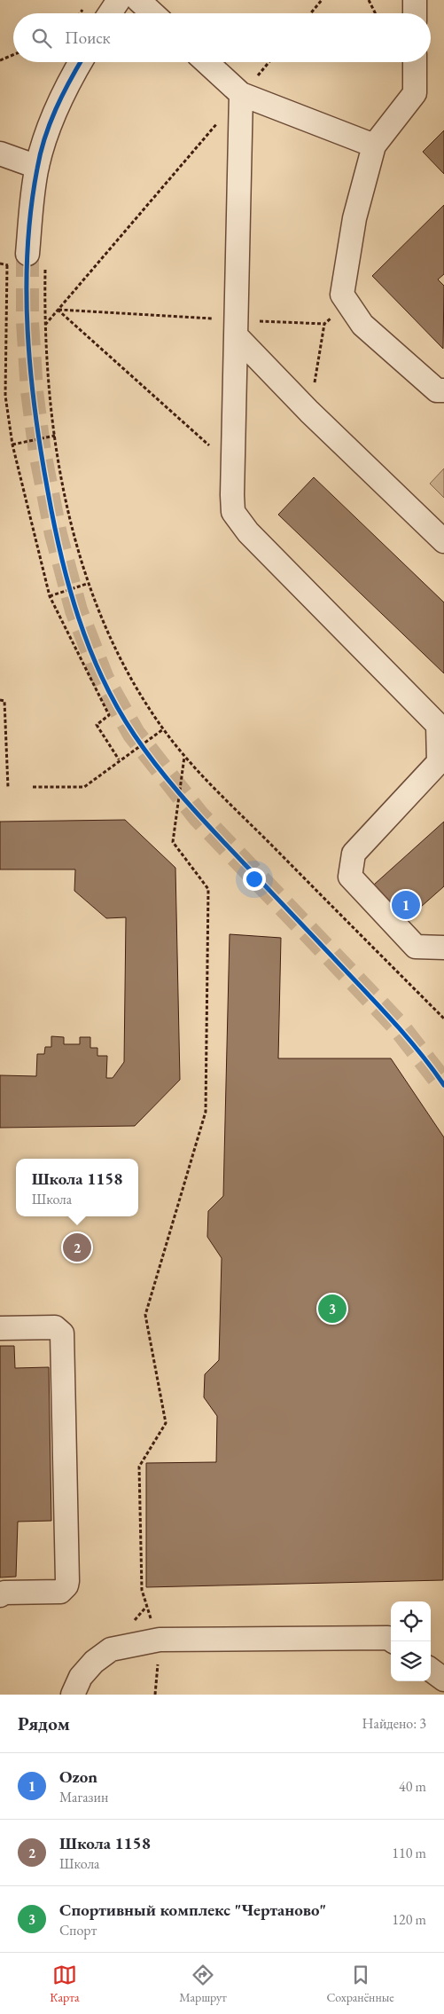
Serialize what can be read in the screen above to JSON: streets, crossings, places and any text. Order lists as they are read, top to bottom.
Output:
{
  "page": {
    "search": "Поиск",
    "pins": ["1", "2", "3"],
    "popup": ["Школа 1158", "Школа"],
    "heading": ["Рядом", "Найдено: 3"],
    "list": [
      {
        "mark": "1",
        "name": "Ozon",
        "note": "Магазин",
        "value": "40 m"
      },
      {
        "mark": "2",
        "name": "Школа 1158",
        "note": "Школа",
        "value": "110 m"
      },
      {
        "mark": "3",
        "name": "Спортивный комплекс \"Чертаново\"",
        "note": "Спорт",
        "value": "120 m"
      }
    ],
    "nav": ["Карта", "Маршрут", "Сохранённые"]
  }
}
